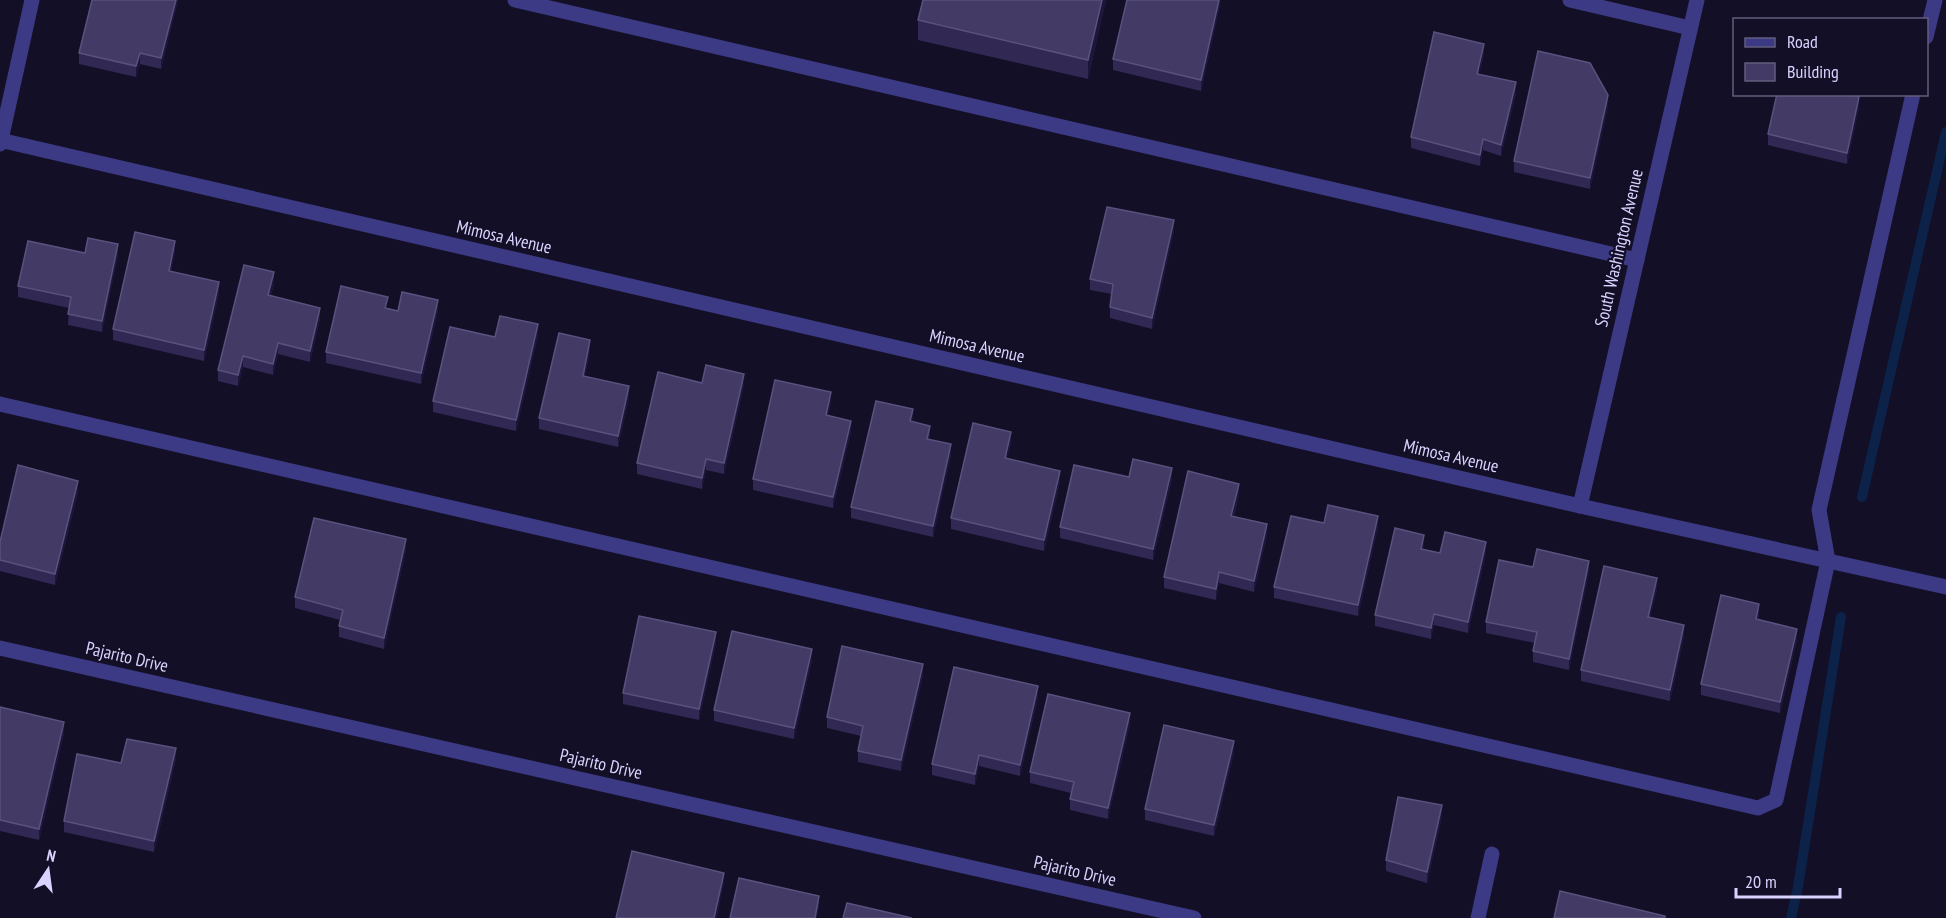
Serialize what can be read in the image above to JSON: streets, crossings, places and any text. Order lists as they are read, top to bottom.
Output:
{
  "streets": {
    "street": ["Mimosa Avenue", "South Washington Avenue", "Pajarito Drive"]
  },
  "crossings": [
    ["Mimosa Avenue", "South Washington Avenue"]
  ],
  "legend": ["Road", "Building"],
  "scale_bar": "20 m",
  "north": "top"
}
